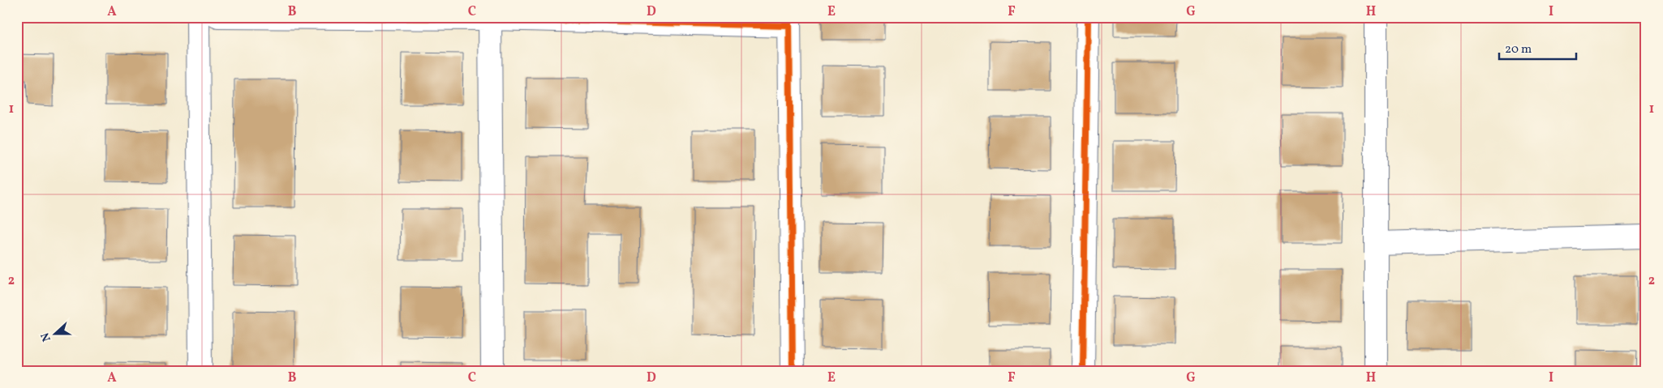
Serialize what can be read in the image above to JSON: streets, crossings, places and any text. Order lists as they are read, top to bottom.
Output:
{
  "scale_bar": "20 m",
  "north": "left",
  "grid": {
    "columns": [
      "A",
      "B",
      "C",
      "D",
      "E",
      "F",
      "G",
      "H",
      "I"
    ],
    "rows": ["1", "2"]
  }
}
